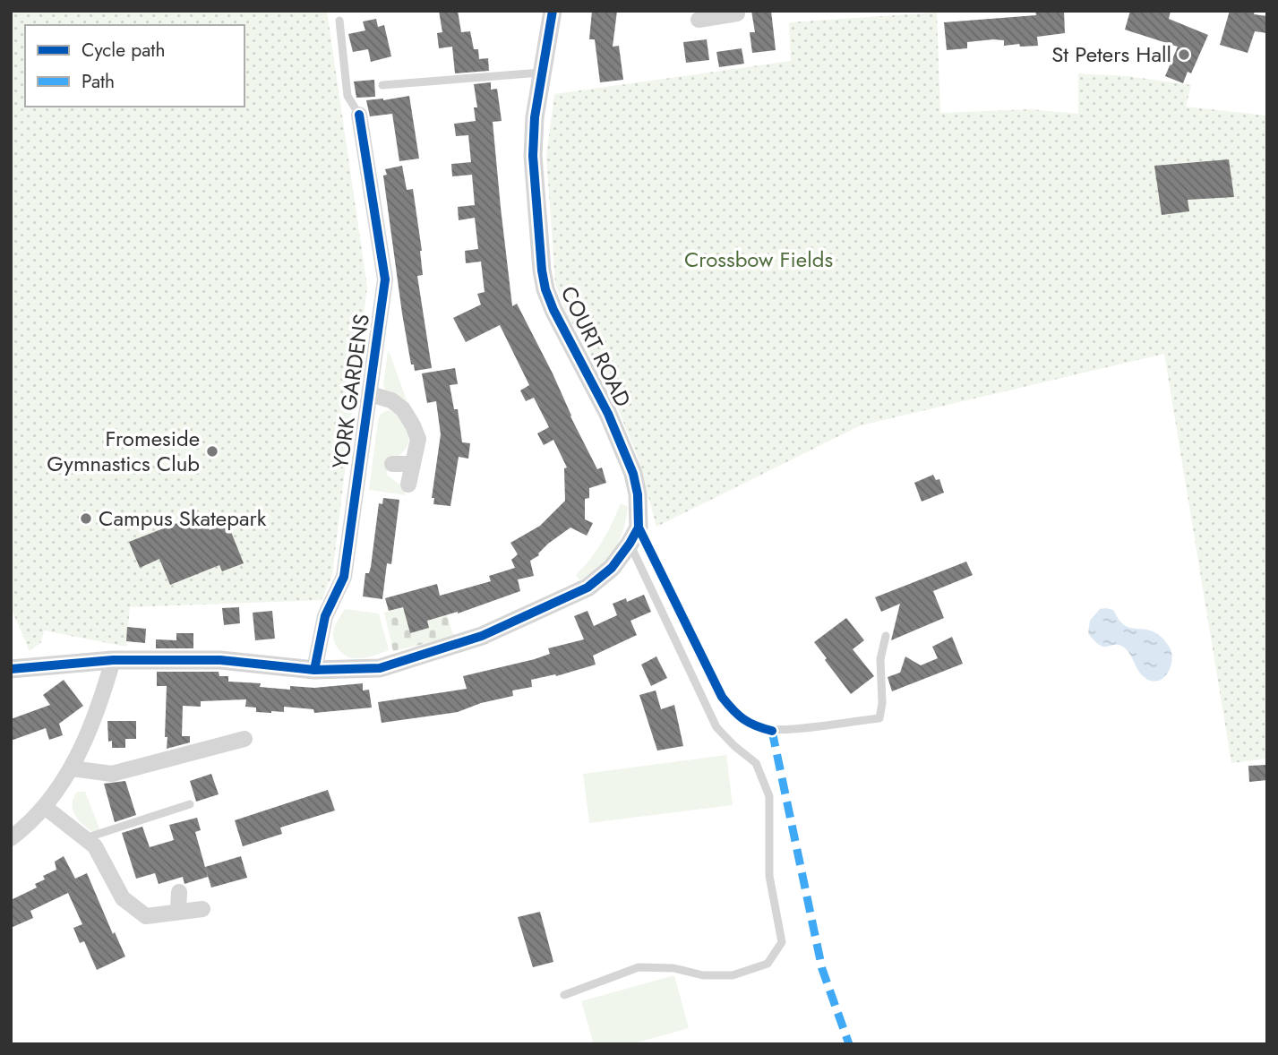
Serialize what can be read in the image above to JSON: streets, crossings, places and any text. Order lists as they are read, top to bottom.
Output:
{
  "streets": {
    "street": ["COURT ROAD", "YORK GARDENS"]
  },
  "parks": ["Crossbow Fields"],
  "places": ["St Peters Hall", "Fromeside Gymnastics Club", "Campus Skatepark"],
  "legend": ["Cycle path", "Path"]
}
